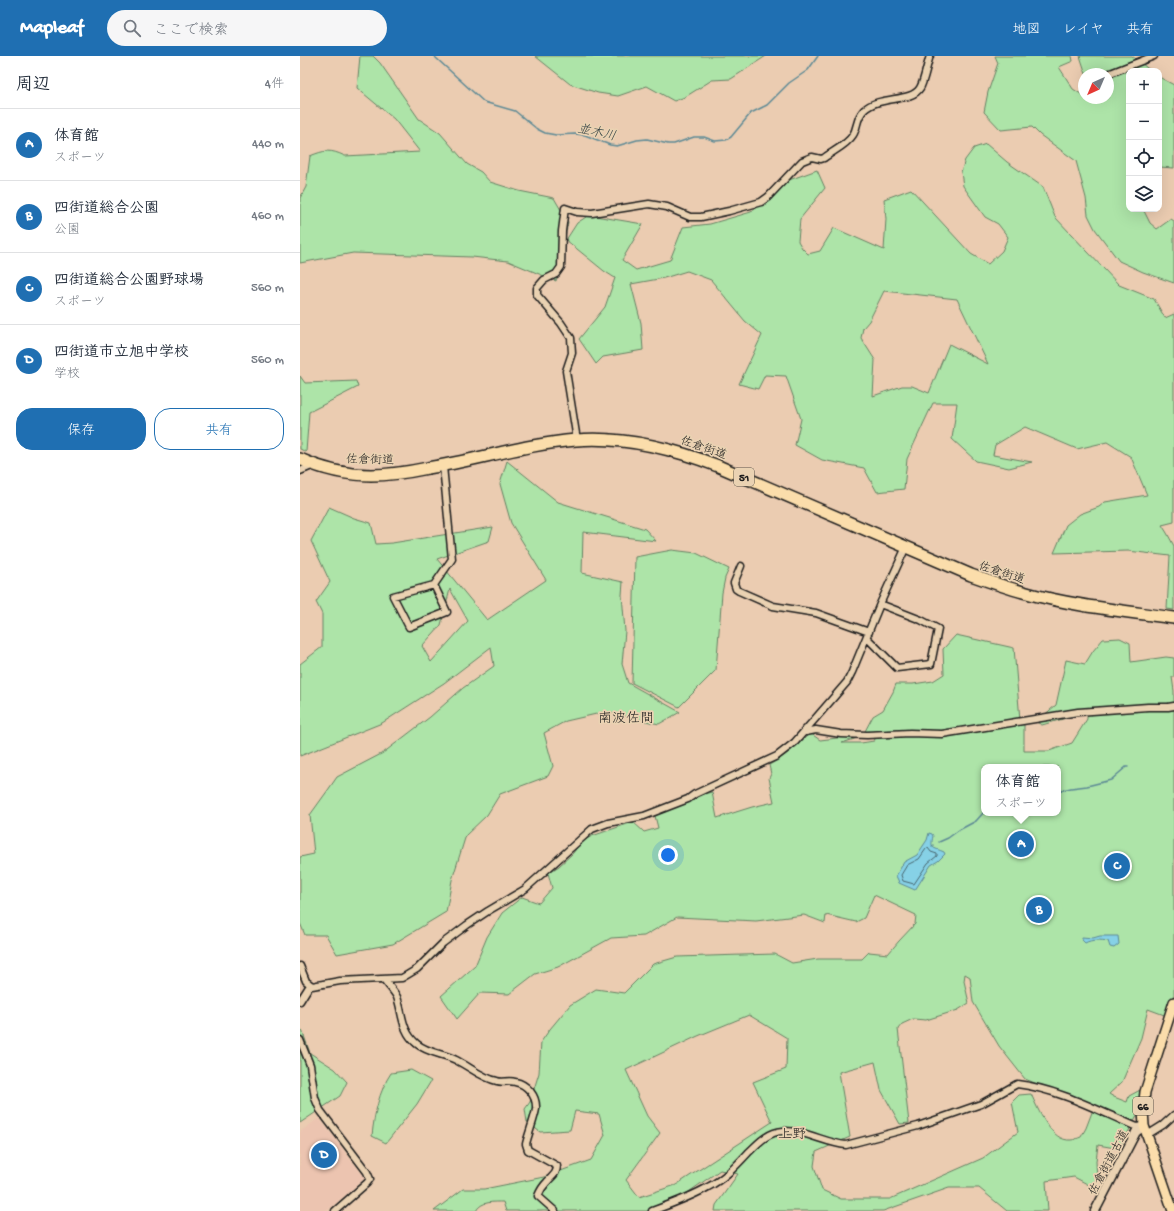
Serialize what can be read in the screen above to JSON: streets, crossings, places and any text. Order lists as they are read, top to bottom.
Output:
{
  "streets": {
    "highway": ["佐倉街道", "51"],
    "main road": ["66"],
    "street": ["佐倉街道古道"]
  },
  "crossings": [
    ["66", "佐倉街道古道"]
  ],
  "districts": ["南波佐間", "上野"],
  "water": ["並木川"],
  "north": "bottom left",
  "page": {
    "header": "Mapleaf",
    "search": "ここで検索",
    "nav": ["地図", "レイヤ", "共有"],
    "heading": ["周辺", "4件"],
    "map_buttons": ["+", "−"],
    "list": [
      {
        "mark": "A",
        "name": "体育館",
        "note": "スポーツ",
        "value": "440 m"
      },
      {
        "mark": "B",
        "name": "四街道総合公園",
        "note": "公園",
        "value": "460 m"
      },
      {
        "mark": "C",
        "name": "四街道総合公園野球場",
        "note": "スポーツ",
        "value": "560 m"
      },
      {
        "mark": "D",
        "name": "四街道市立旭中学校",
        "note": "学校",
        "value": "560 m"
      }
    ],
    "buttons": ["保存", "共有"],
    "popup": ["体育館", "スポーツ"],
    "pins": [
      "A",
      "C",
      "B",
      "D"
    ]
  }
}
